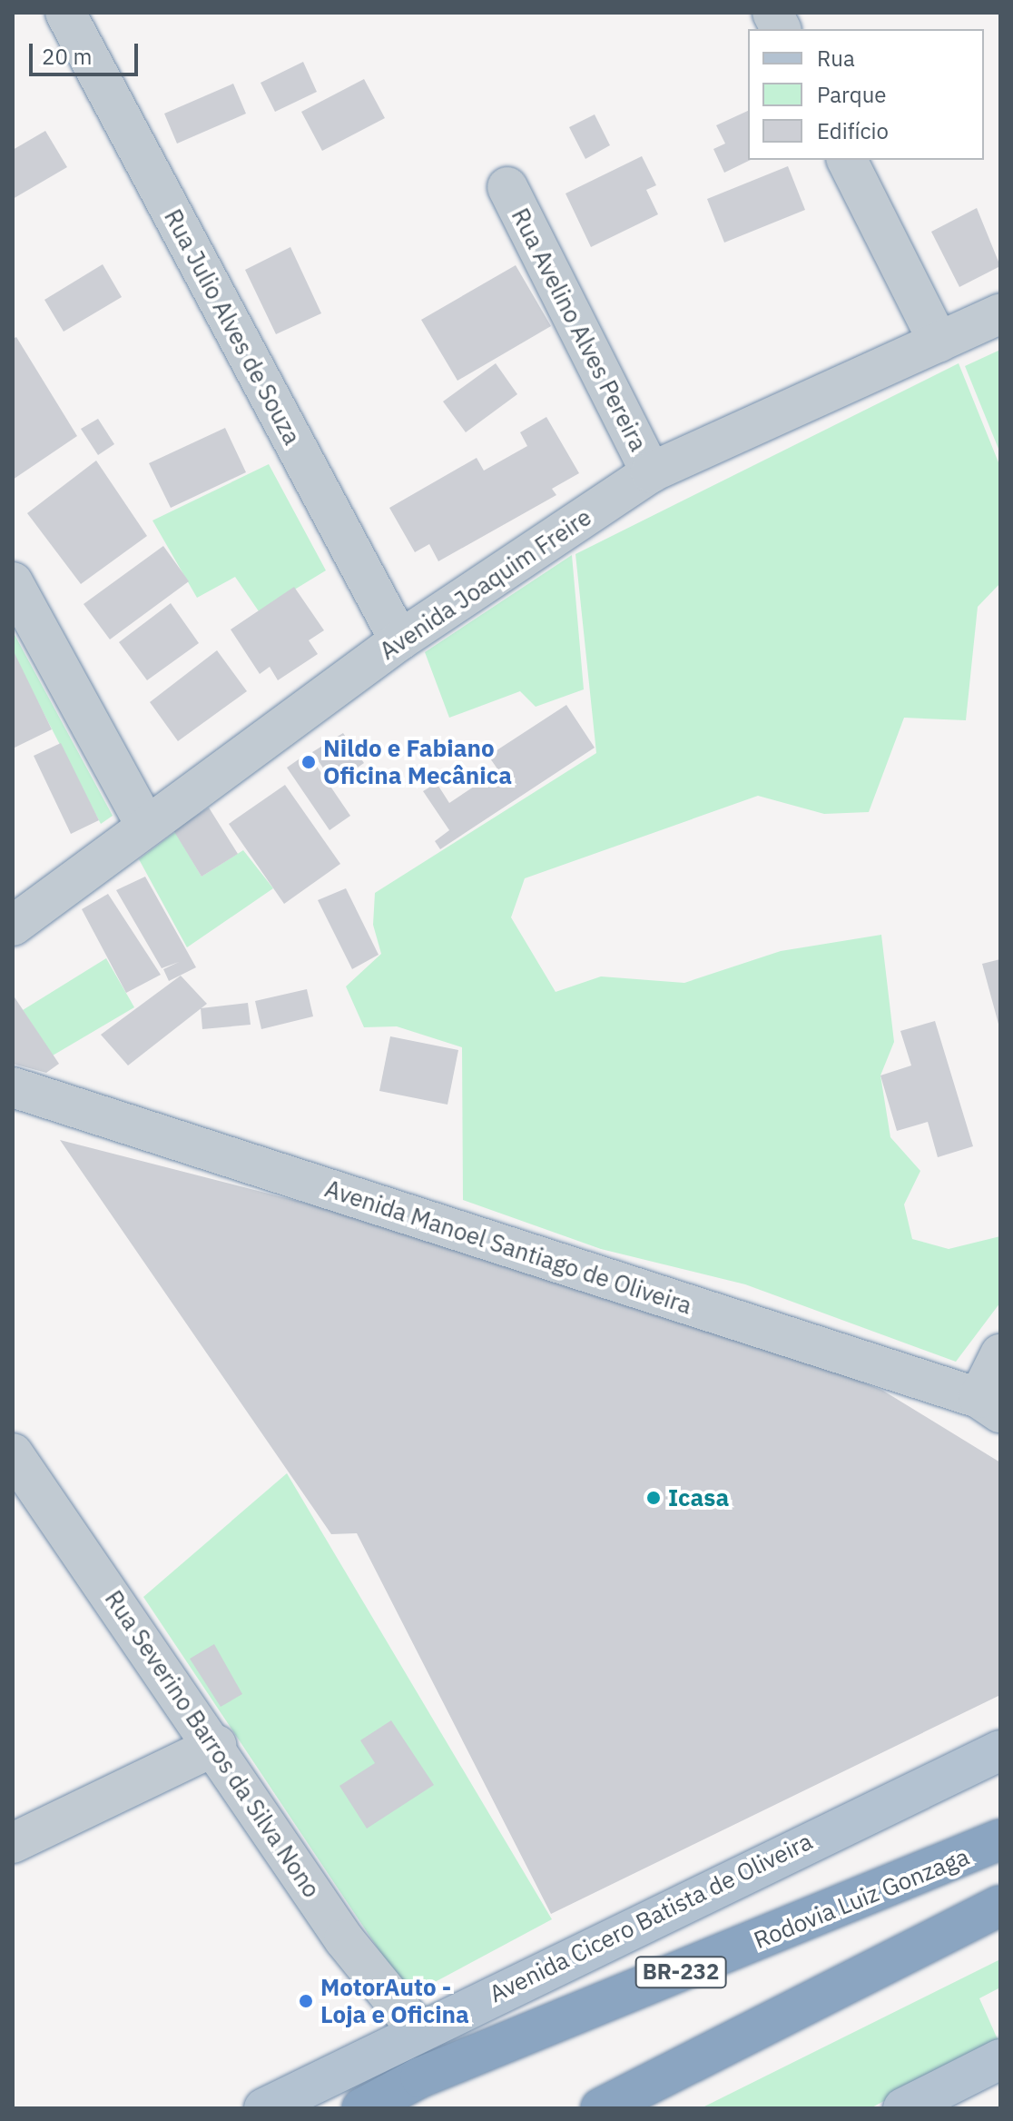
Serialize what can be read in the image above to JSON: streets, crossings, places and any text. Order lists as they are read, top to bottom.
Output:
{
  "streets": {
    "highway": ["Rodovia Luiz Gonzaga", "BR-232"],
    "main road": ["Avenida Cicero Batista de Oliveira"],
    "street": [
      "Rua Julio Alves de Souza",
      "Rua Avelino Alves Pereira",
      "Avenida Joaquim Freire",
      "Avenida Manoel Santiago de Oliveira",
      "Rua Severino Barros da Silva Nono"
    ]
  },
  "crossings": [
    ["Rua Julio Alves de Souza", "Avenida Joaquim Freire"],
    ["Rua Avelino Alves Pereira", "Avenida Joaquim Freire"],
    ["Rua Severino Barros da Silva Nono", "Avenida Cicero Batista de Oliveira"]
  ],
  "places": ["Nildo e Fabiano Oficina Mecânica", "Icasa", "MotorAuto - Loja e Oficina"],
  "legend": ["Rua", "Parque", "Edifício"],
  "scale_bar": "20 m"
}
